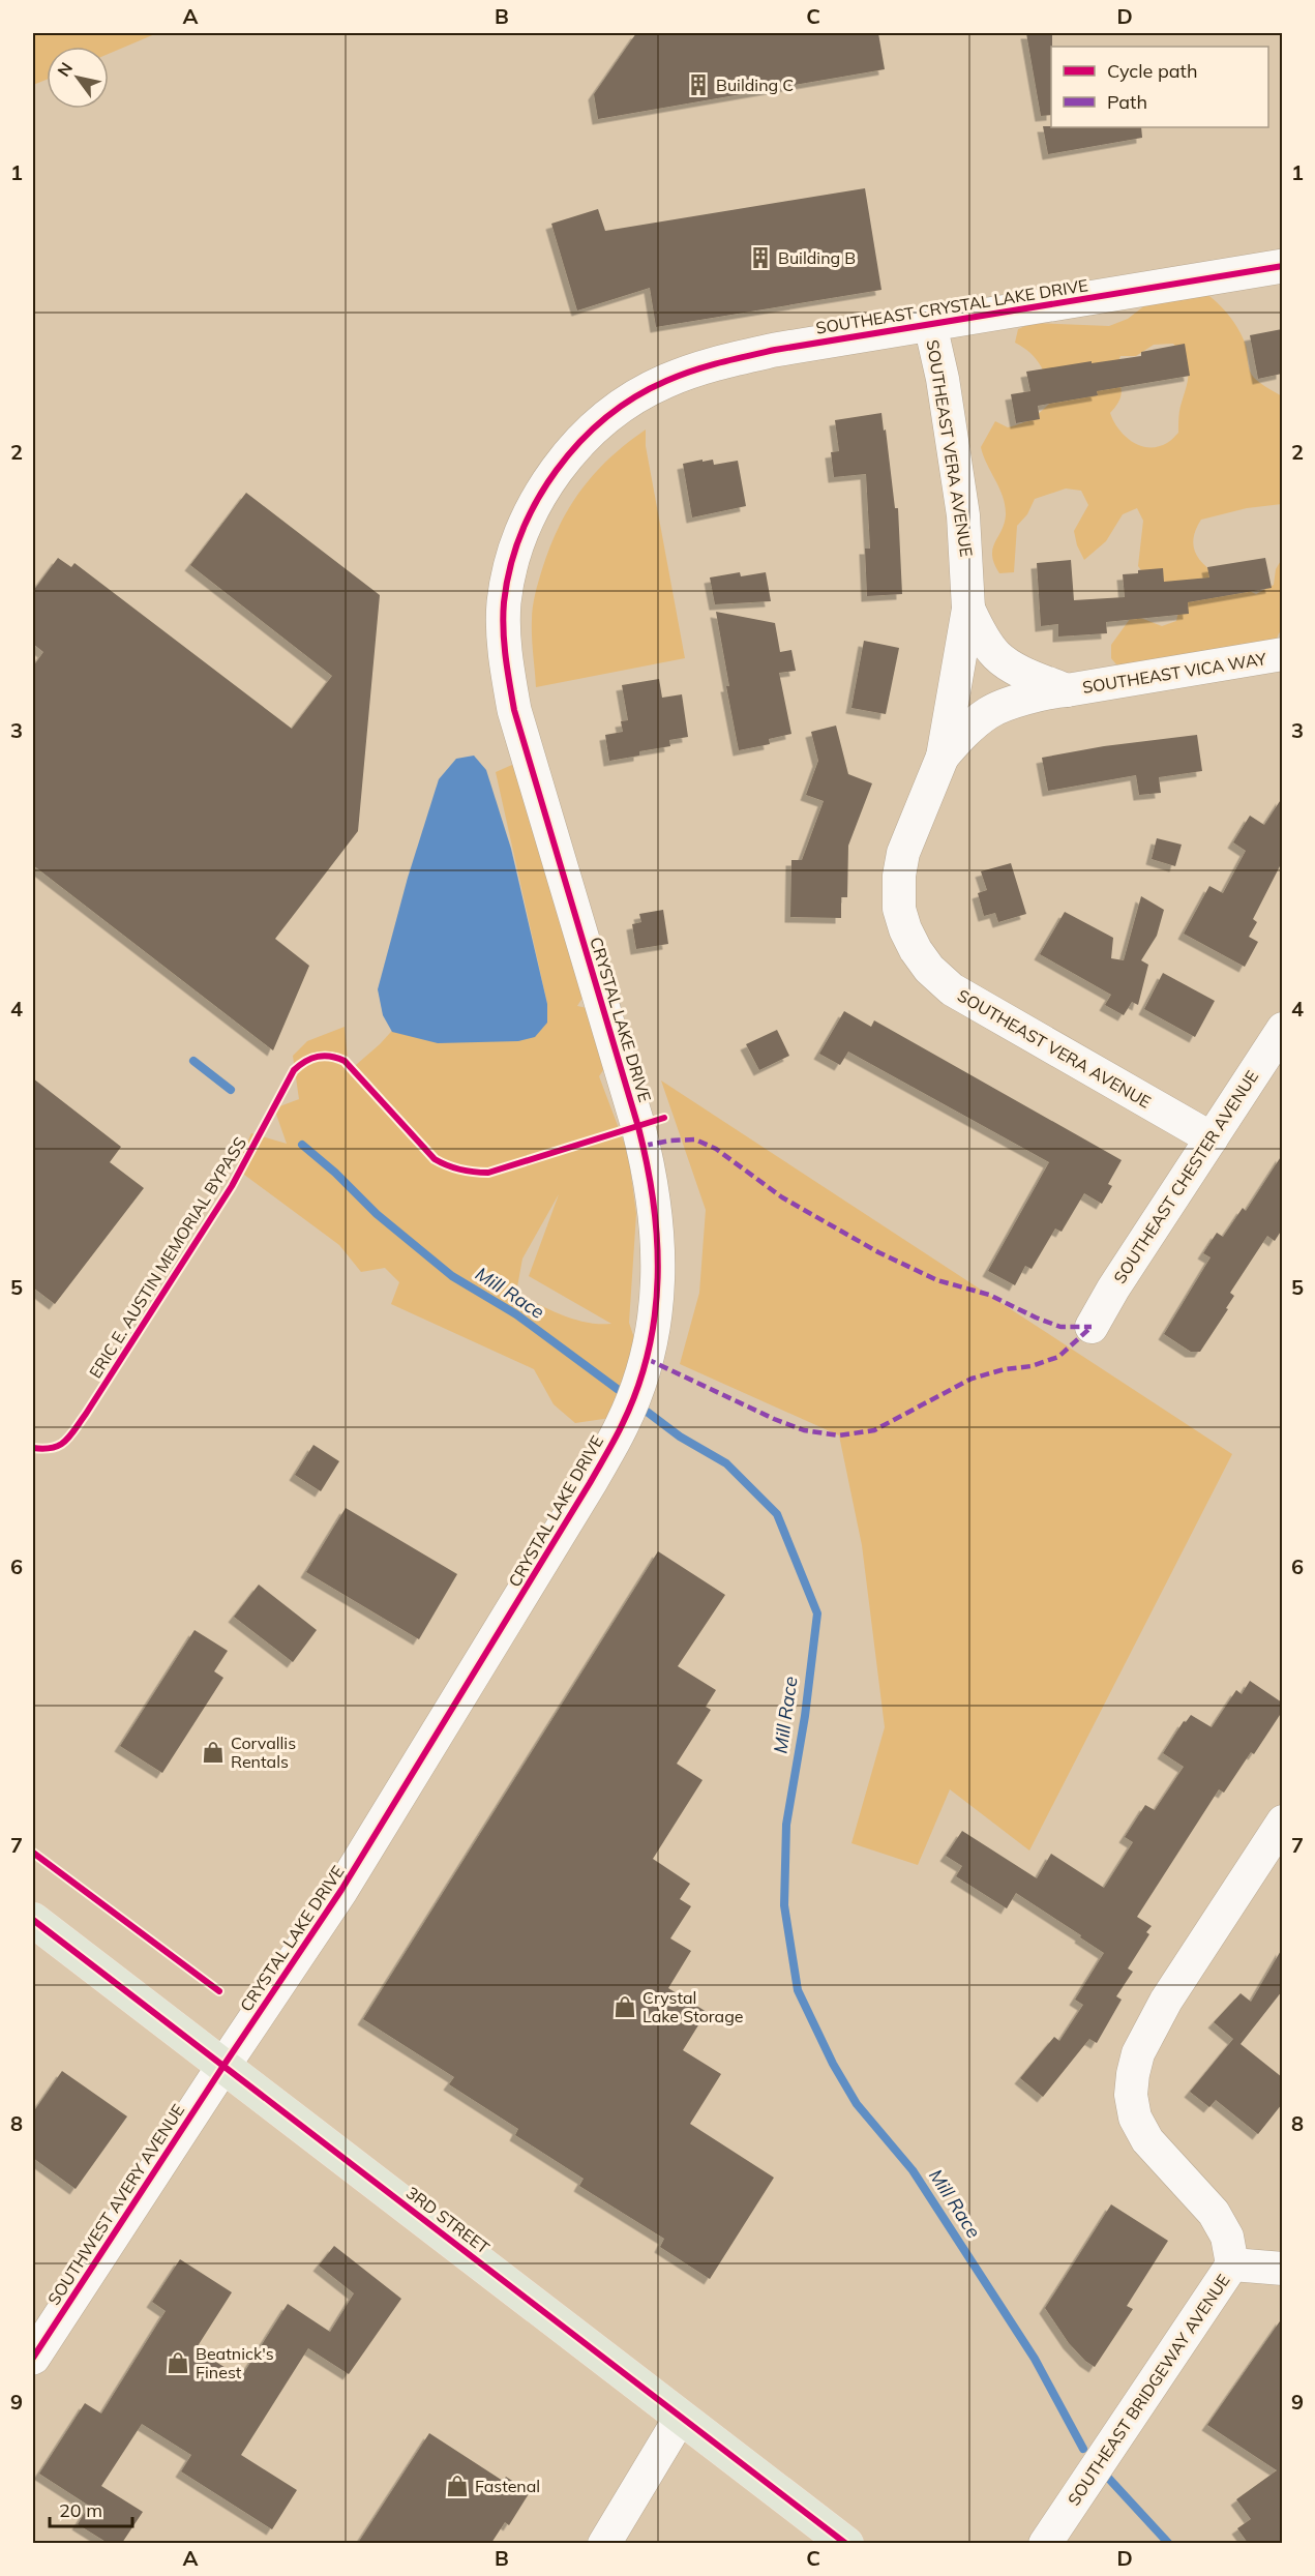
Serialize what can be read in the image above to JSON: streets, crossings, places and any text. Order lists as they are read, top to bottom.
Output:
{
  "streets": {
    "highway": ["3RD STREET"],
    "street": [
      "SOUTHEAST CRYSTAL LAKE DRIVE",
      "SOUTHEAST VERA AVENUE",
      "SOUTHEAST VICA WAY",
      "CRYSTAL LAKE DRIVE",
      "SOUTHEAST CHESTER AVENUE",
      "SOUTHWEST AVERY AVENUE",
      "SOUTHEAST BRIDGEWAY AVENUE"
    ],
    "cycle path": ["ERIC E. AUSTIN MEMORIAL BYPASS"]
  },
  "crossings": [
    ["SOUTHEAST CRYSTAL LAKE DRIVE", "SOUTHEAST VERA AVENUE"],
    ["SOUTHEAST CRYSTAL LAKE DRIVE", "CRYSTAL LAKE DRIVE"],
    ["SOUTHEAST VERA AVENUE", "SOUTHEAST VICA WAY"],
    ["SOUTHEAST VERA AVENUE", "SOUTHEAST CHESTER AVENUE"],
    ["CRYSTAL LAKE DRIVE", "SOUTHWEST AVERY AVENUE"],
    ["CRYSTAL LAKE DRIVE", "3RD STREET"],
    ["SOUTHWEST AVERY AVENUE", "3RD STREET"]
  ],
  "water": ["Mill Race"],
  "places": {
    "building": ["Building C", "Building B"],
    "shop": [
      "Corvallis Rentals",
      "Crystal Lake Storage",
      "Beatnick's Finest",
      "Fastenal"
    ]
  },
  "legend": ["Cycle path", "Path"],
  "scale_bar": "20 m",
  "north": "top left",
  "grid": {
    "columns": [
      "A",
      "B",
      "C",
      "D"
    ],
    "rows": [
      "1",
      "2",
      "3",
      "4",
      "5",
      "6",
      "7",
      "8",
      "9"
    ]
  }
}
